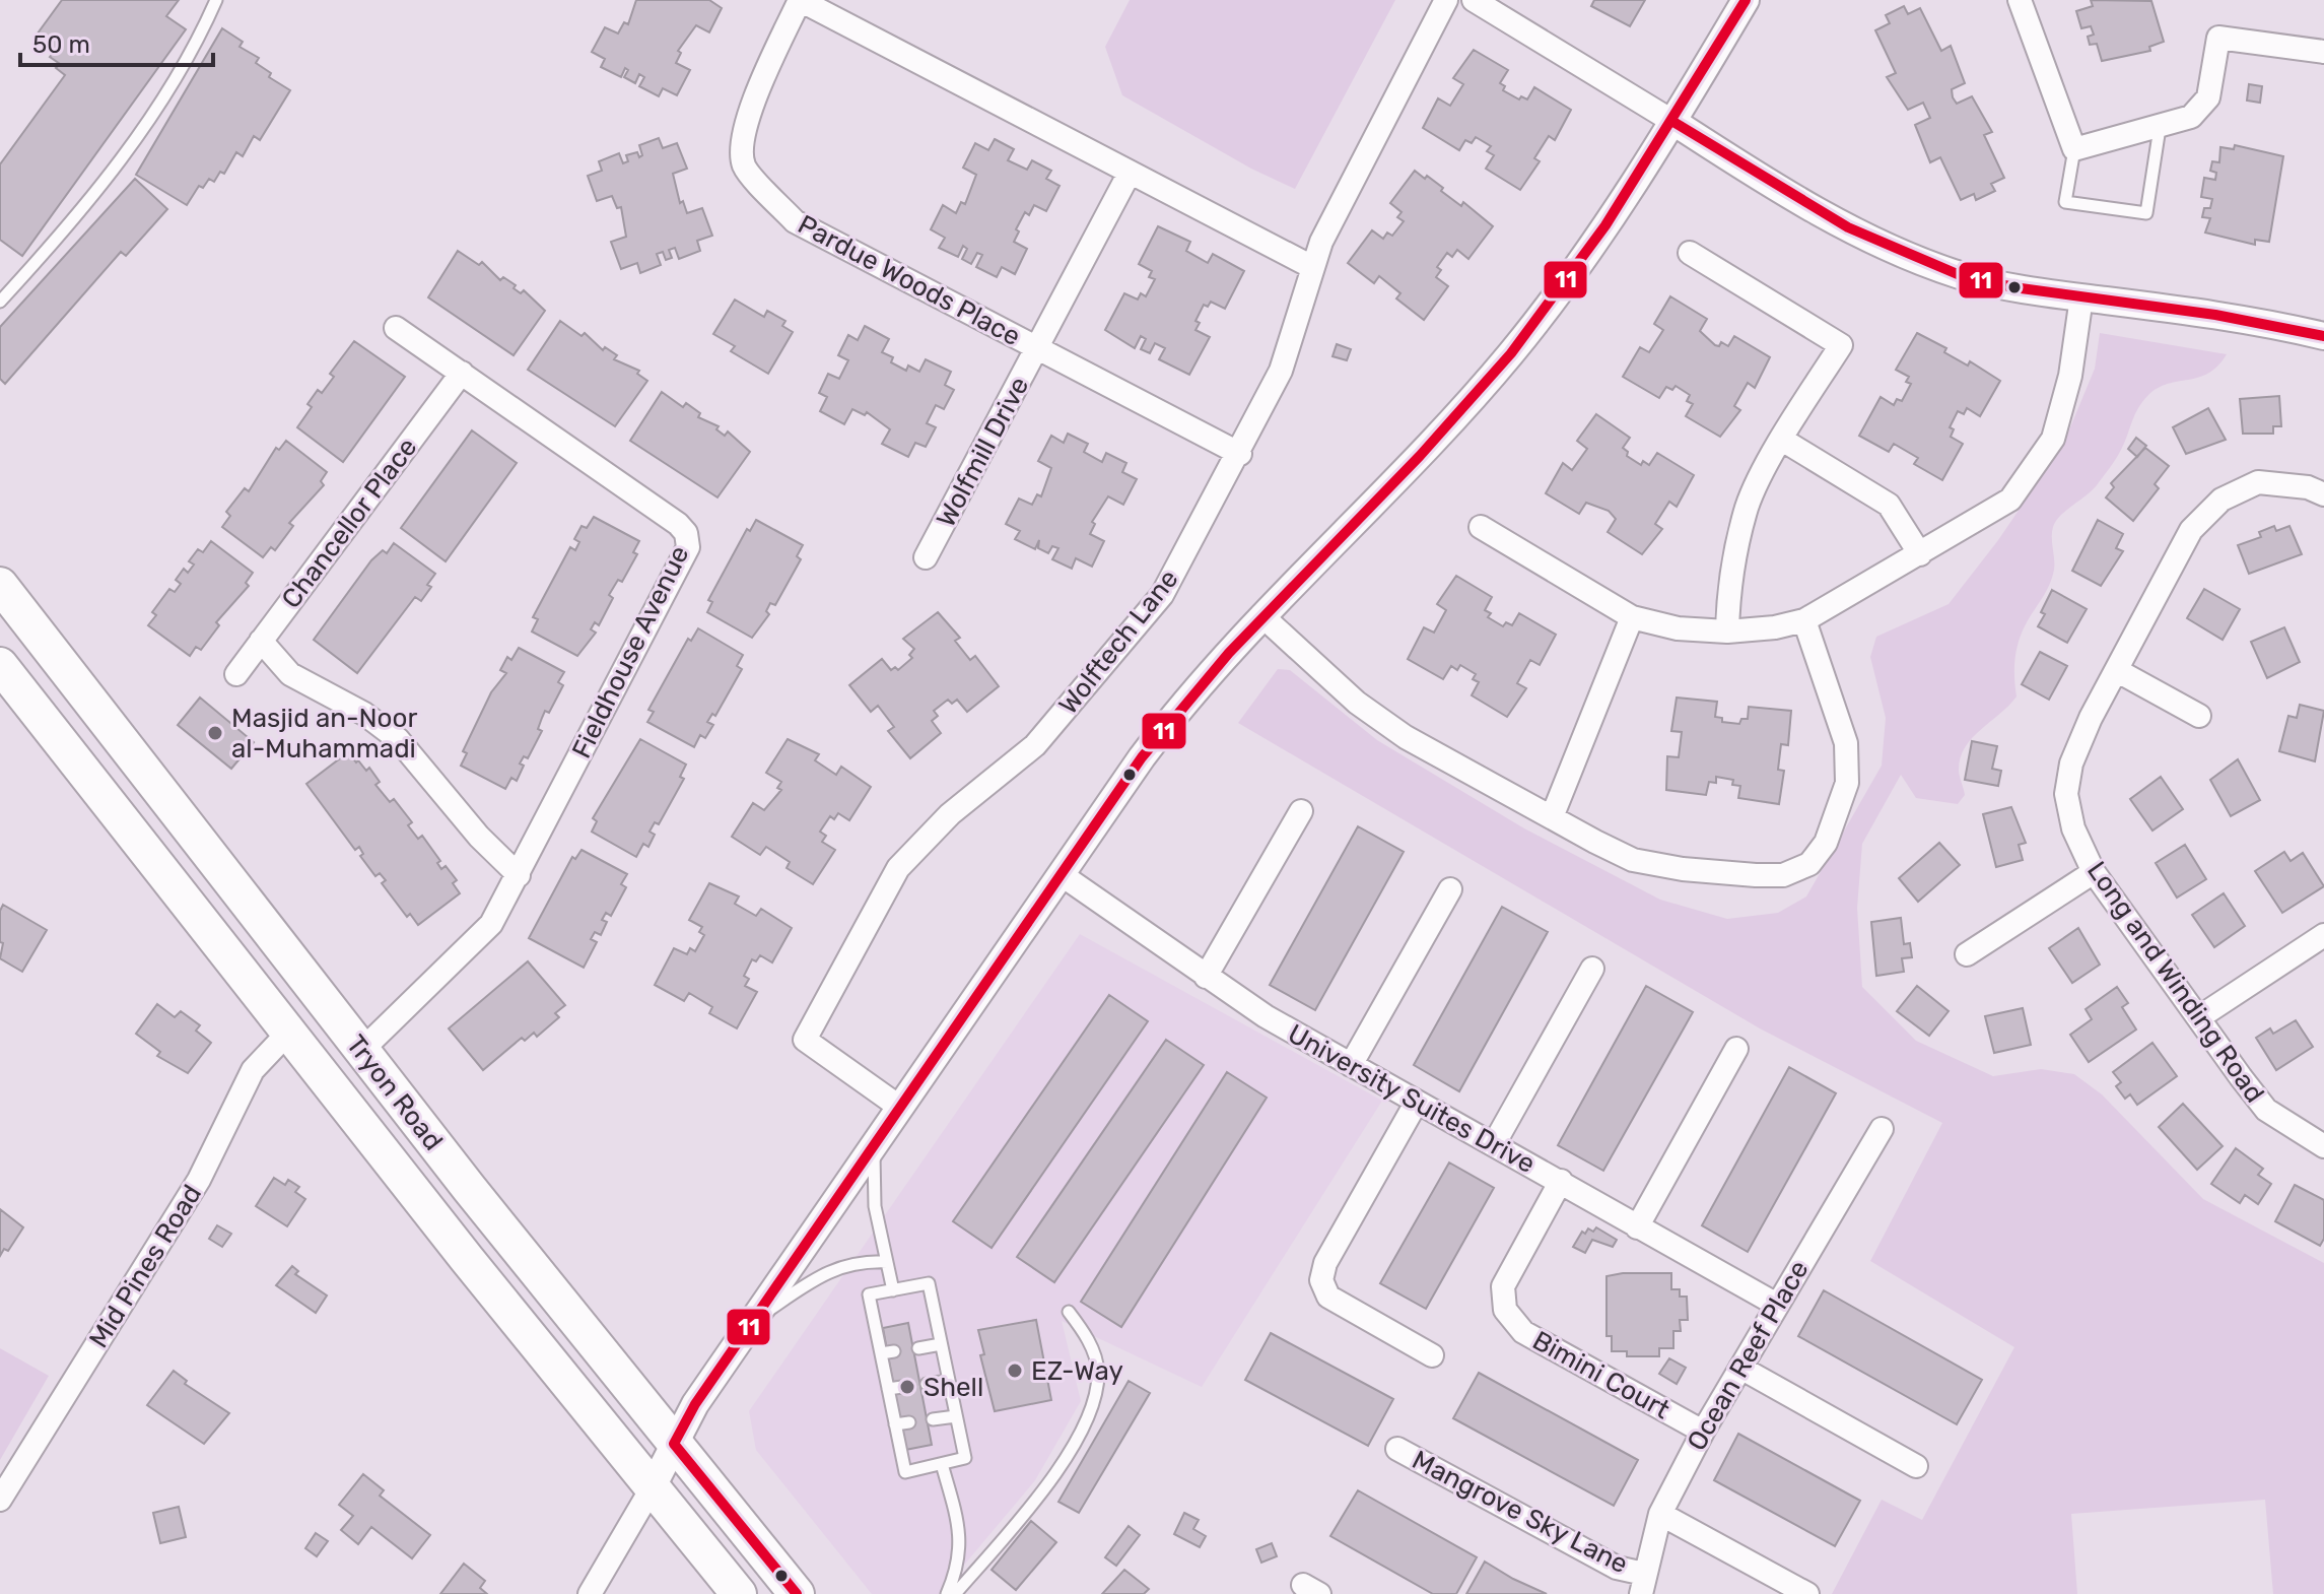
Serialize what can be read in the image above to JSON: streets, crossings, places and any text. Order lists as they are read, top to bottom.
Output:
{
  "streets": {
    "main road": ["Tryon Road"],
    "street": [
      "Pardue Woods Place",
      "Wolfmill Drive",
      "Chancellor Place",
      "Wolftech Lane",
      "Fieldhouse Avenue",
      "Long and Winding Road",
      "University Suites Drive",
      "Mid Pines Road",
      "Ocean Reef Place",
      "Bimini Court",
      "Mangrove Sky Lane"
    ]
  },
  "crossings": [
    ["Pardue Woods Place", "Wolfmill Drive"],
    ["Pardue Woods Place", "Wolftech Lane"],
    ["Chancellor Place", "Fieldhouse Avenue"],
    ["Fieldhouse Avenue", "Tryon Road"],
    ["Tryon Road", "Mid Pines Road"],
    ["University Suites Drive", "Ocean Reef Place"],
    ["University Suites Drive", "Bimini Court"],
    ["Ocean Reef Place", "Bimini Court"],
    ["Ocean Reef Place", "Mangrove Sky Lane"]
  ],
  "places": ["Masjid an-Noor al-Muhammadi", "EZ-Way", "Shell"],
  "lines": ["transit line 11"],
  "scale_bar": "50 m"
}
